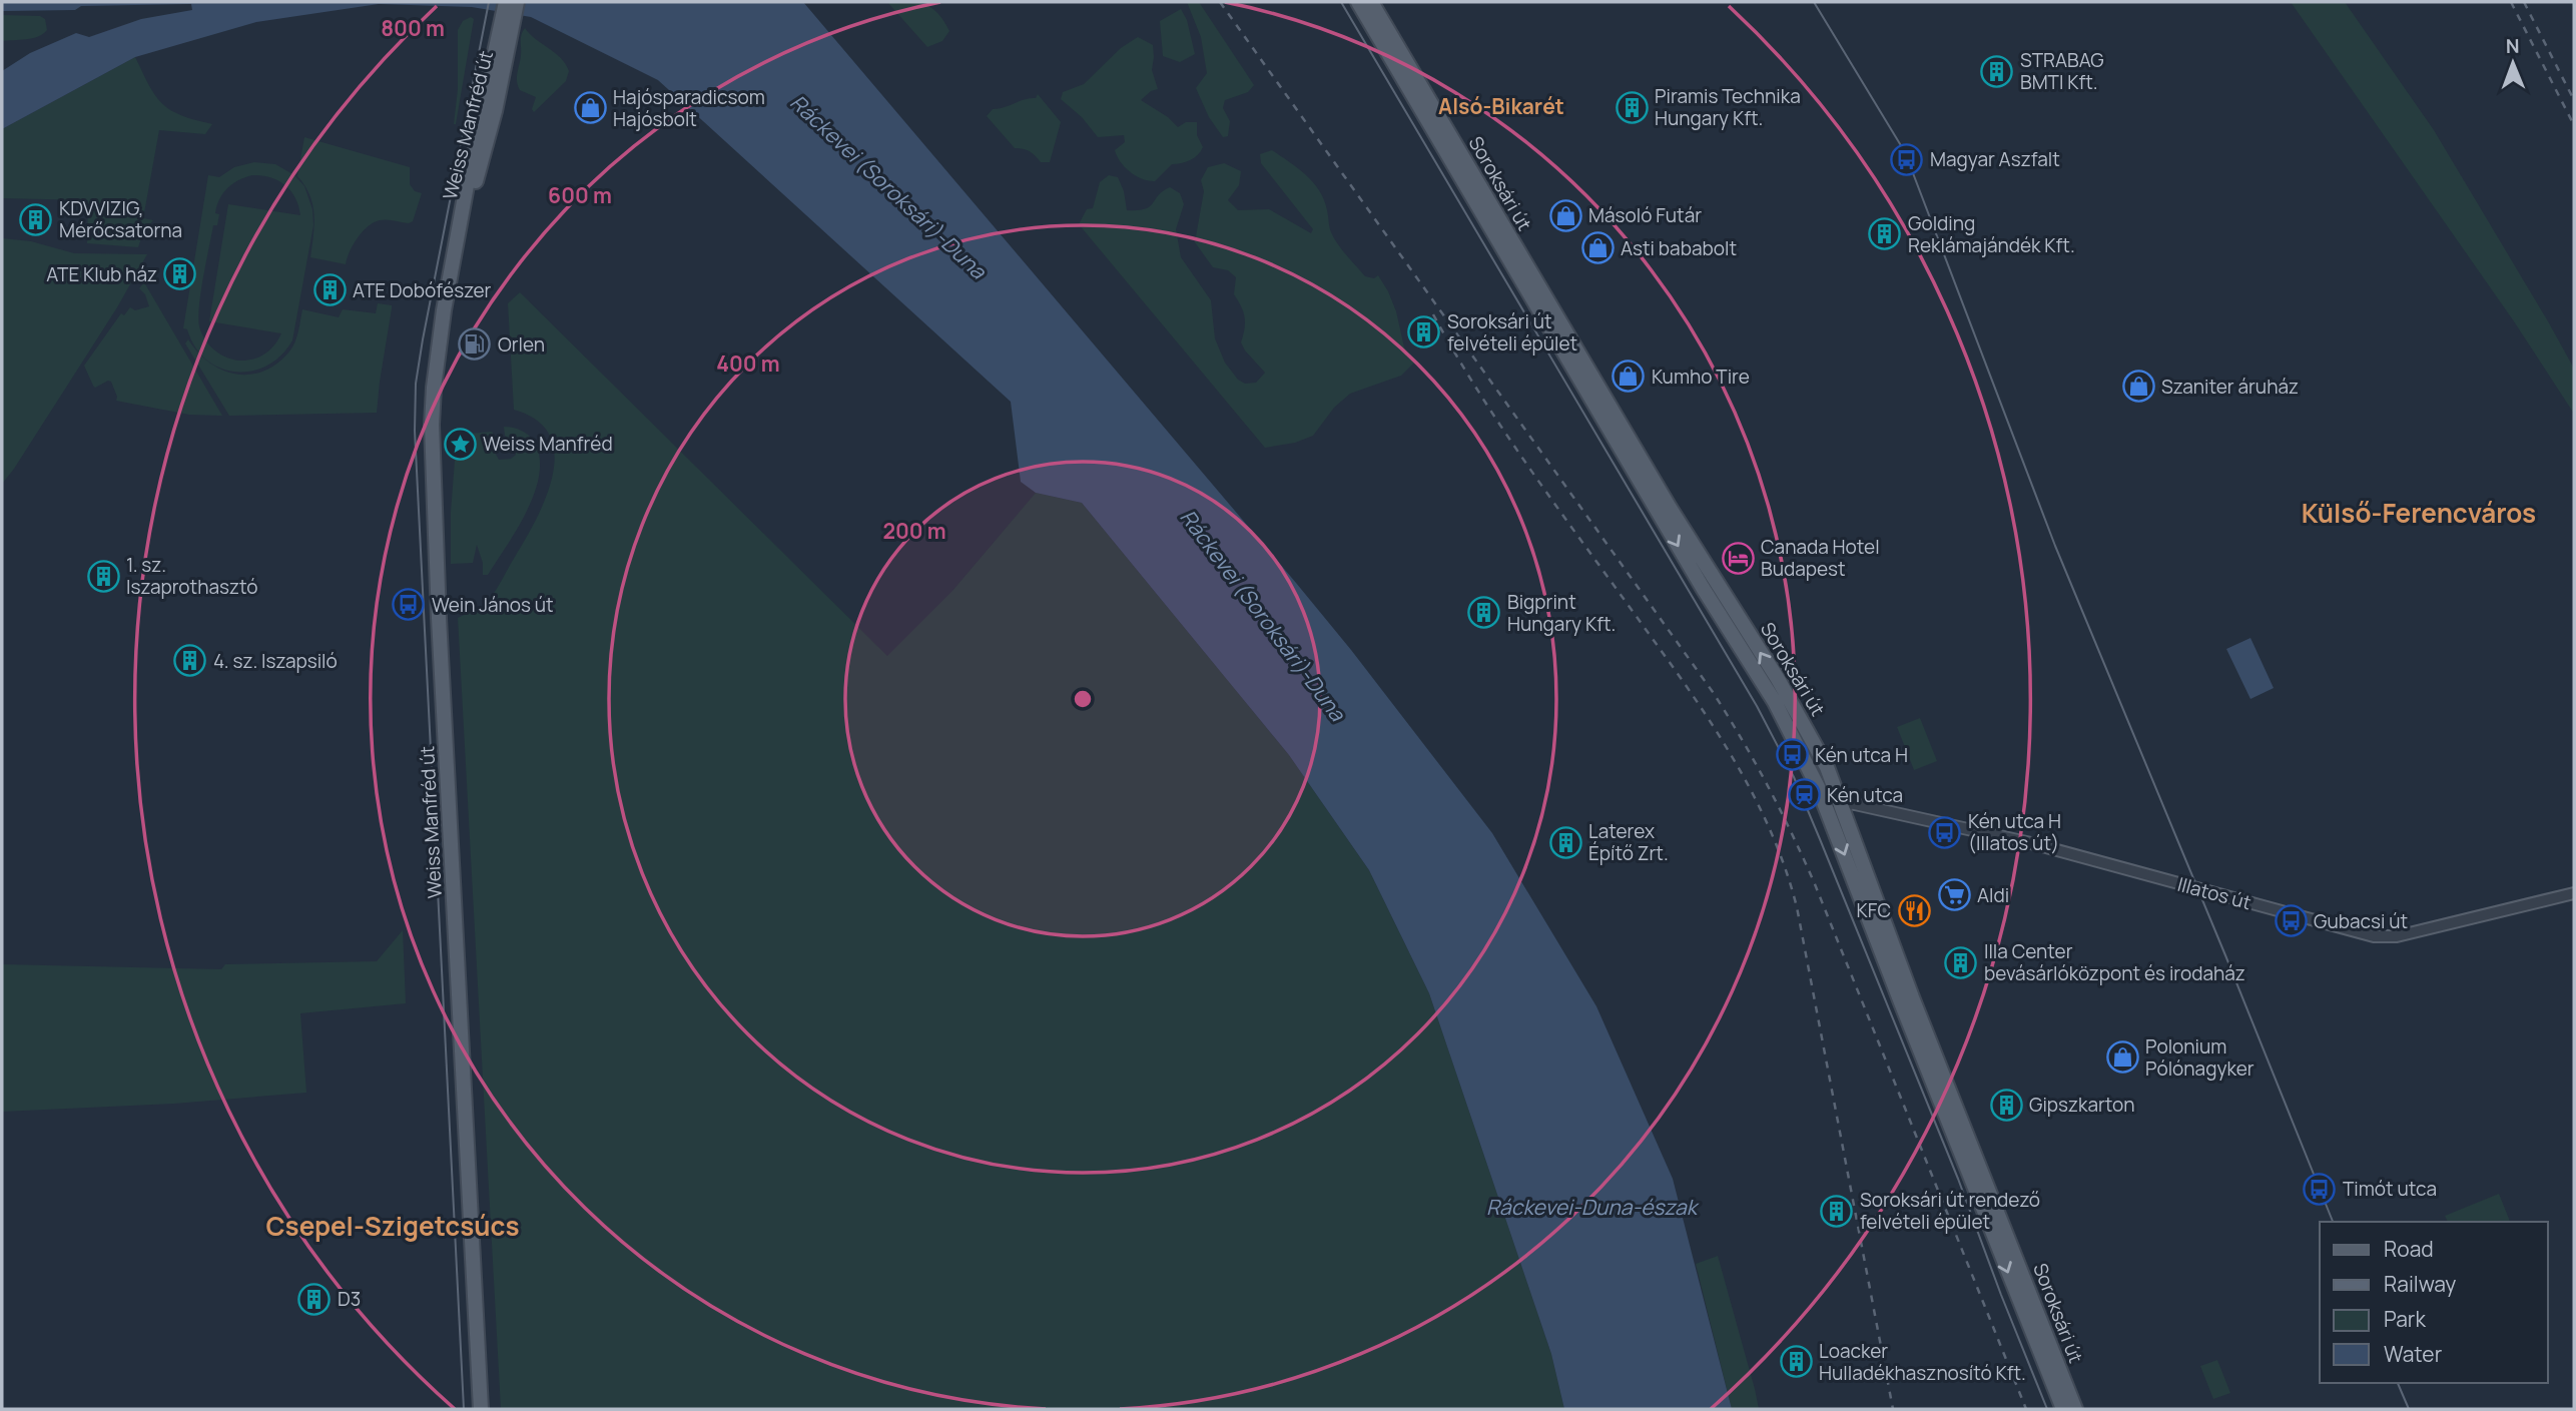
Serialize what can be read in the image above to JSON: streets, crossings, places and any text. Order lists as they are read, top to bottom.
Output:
{
  "streets": {
    "main road": ["Weiss Manfréd út", "Soroksári út"],
    "street": ["Illatos út"]
  },
  "crossings": [
    ["Soroksári út", "Illatos út"]
  ],
  "districts": ["Alsó-Bikarét", "Külső-Ferencváros", "Csepel-Szigetcsúcs"],
  "water": ["Ráckevei (Soroksári)-Duna", "Ráckevei-Duna-észak"],
  "places": {
    "building": [
      "STRABAG BMTI Kft.",
      "Piramis Technika Hungary Kft.",
      "KDVVIZIG, Mérőcsatorna",
      "Golding Reklámajándék Kft.",
      "ATE Klub ház",
      "ATE Dobófészer",
      "Soroksári út felvételi épület",
      "1. sz. Iszaprothasztó",
      "Bigprint Hungary Kft.",
      "4. sz. Iszapsiló",
      "Laterex Építő Zrt.",
      "Illa Center bevásárlóközpont és irodaház",
      "Gipszkarton",
      "Soroksári út rendező felvételi épület",
      "D3",
      "Loacker Hulladékhasznosító Kft."
    ],
    "shop": [
      "Hajósparadicsom Hajósbolt",
      "Másoló Futár",
      "Asti bababolt",
      "Kumho Tire",
      "Szaniter áruház",
      "Polonium Pólónagyker"
    ],
    "bus stop": [
      "Magyar Aszfalt",
      "Wein János út",
      "Kén utca H",
      "Kén utca H (Illatos út)",
      "Gubacsi út",
      "Timót utca"
    ],
    "fuel station": ["Orlen"],
    "place": ["Weiss Manfréd"],
    "hotel": ["Canada Hotel Budapest"],
    "station": ["Kén utca"],
    "supermarket": ["Aldi"],
    "restaurant": ["KFC"]
  },
  "legend": [
    "Road",
    "Railway",
    "Park",
    "Water"
  ],
  "north": "top",
  "rings": [
    "800 m",
    "600 m",
    "400 m",
    "200 m"
  ]
}
